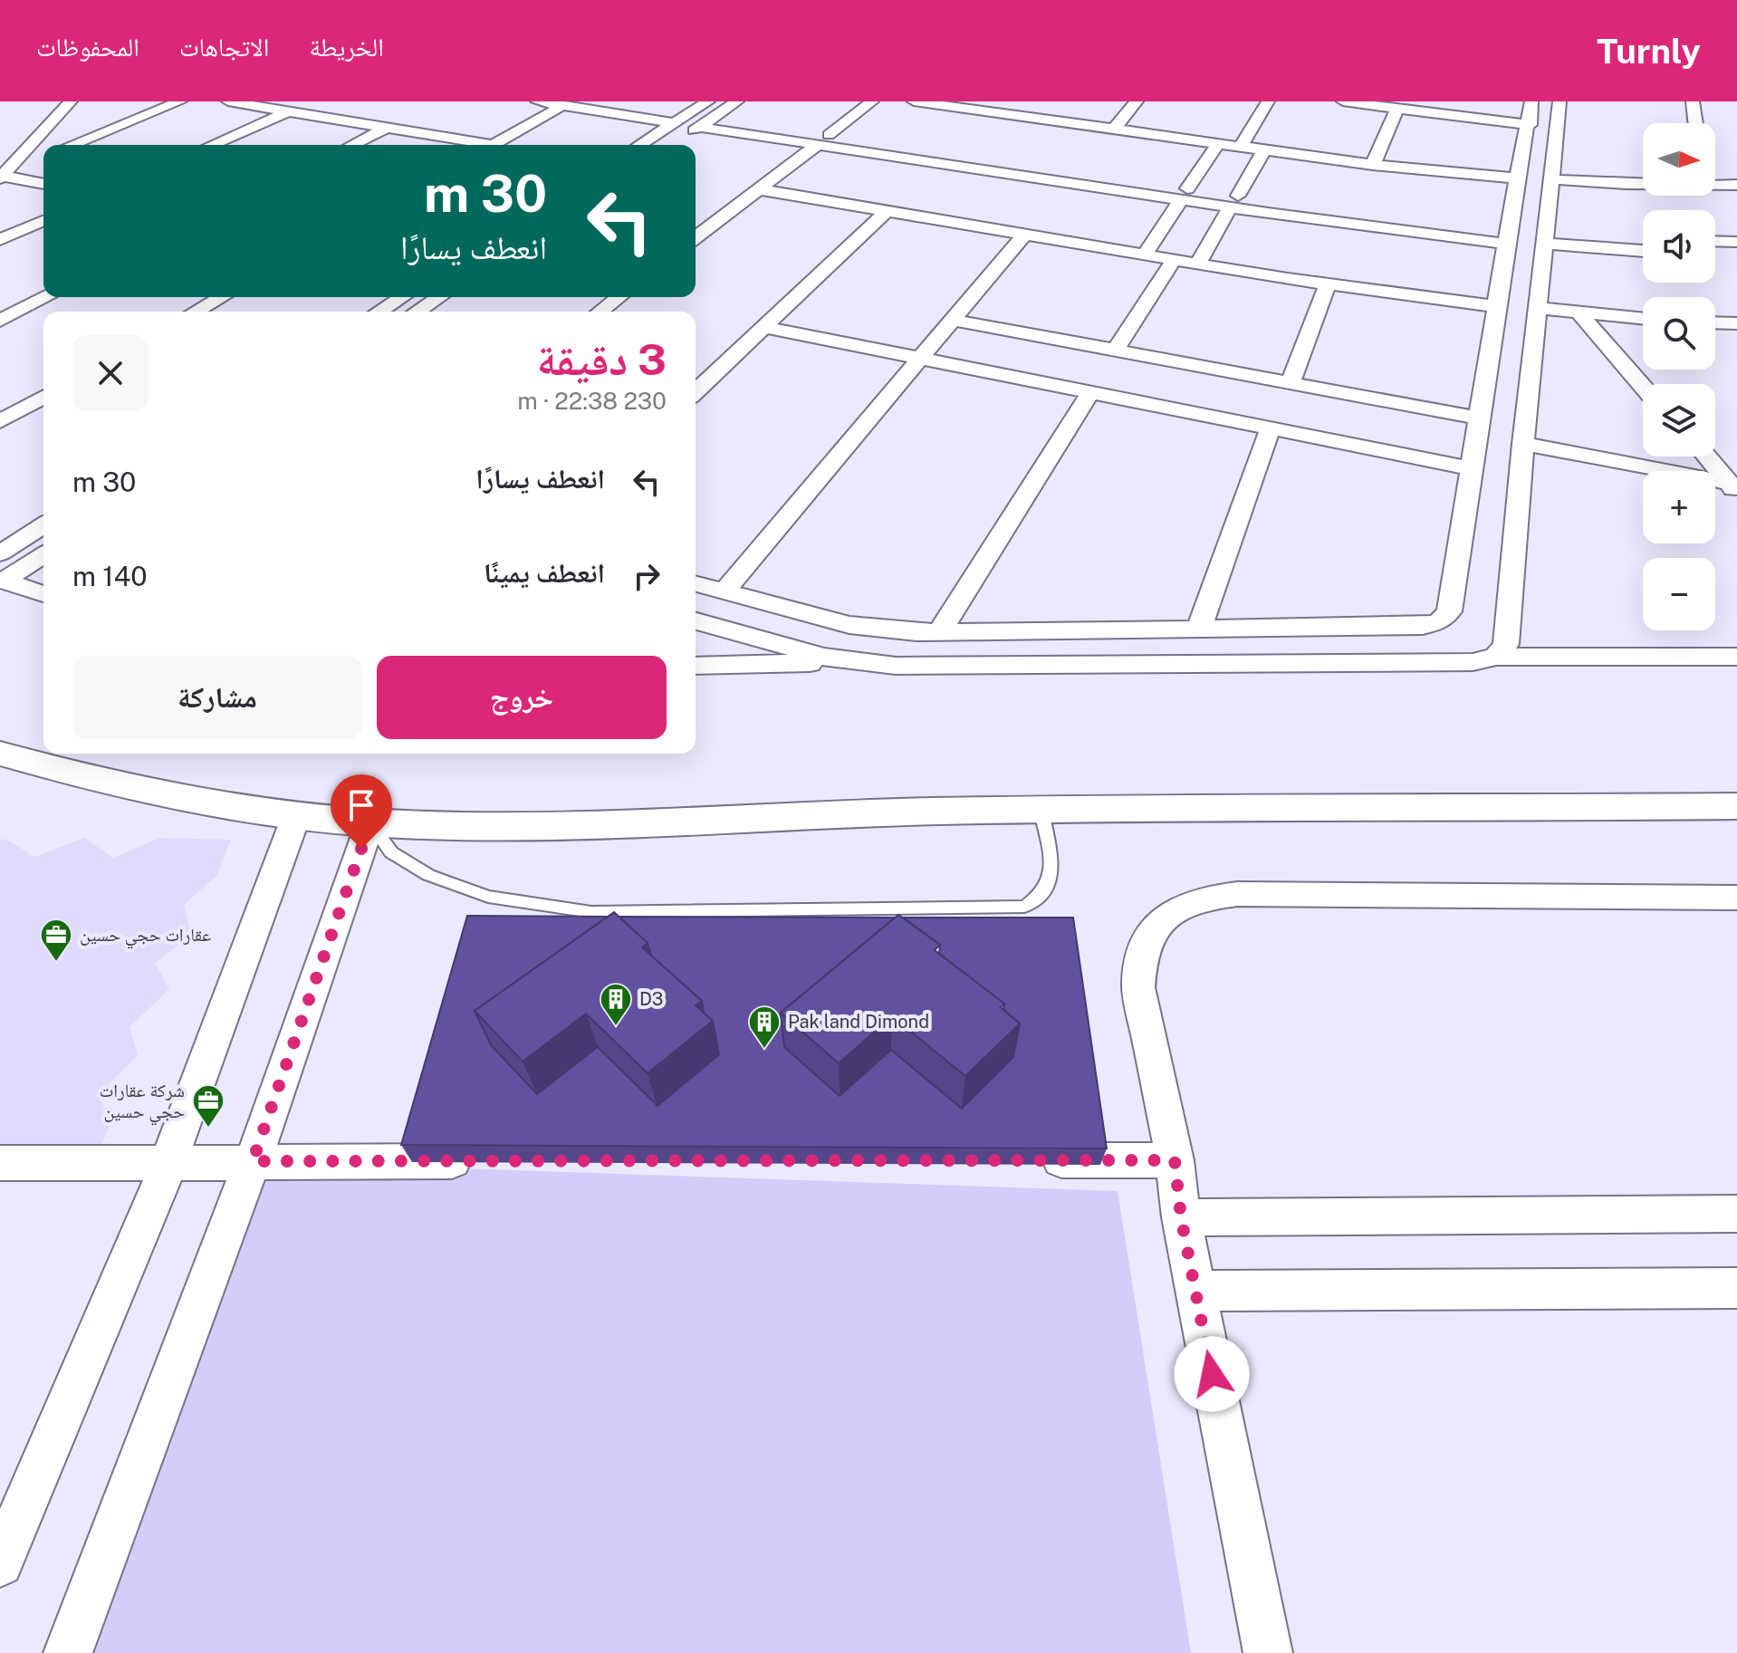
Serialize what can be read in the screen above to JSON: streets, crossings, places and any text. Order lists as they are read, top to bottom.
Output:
{
  "places": {
    "office": ["عقارات حجي حسين", "شرکة عقارات حجي حسين"],
    "building": ["D3", "Pak land Dimond"]
  },
  "north": "right",
  "page": {
    "header": "Turnly",
    "nav": ["الخريطة", "الاتجاهات", "المحفوظات"],
    "map_buttons": ["+", "−"],
    "turn": ["30 m", "انعطف يسارًا"],
    "heading": ["3 دقيقة", "230 m · 22:38"],
    "list": [
      {
        "name": "انعطف يسارًا",
        "value": "30 m"
      },
      {
        "name": "انعطف يمينًا",
        "value": "140 m"
      }
    ],
    "buttons": ["خروج", "مشاركة"]
  }
}
